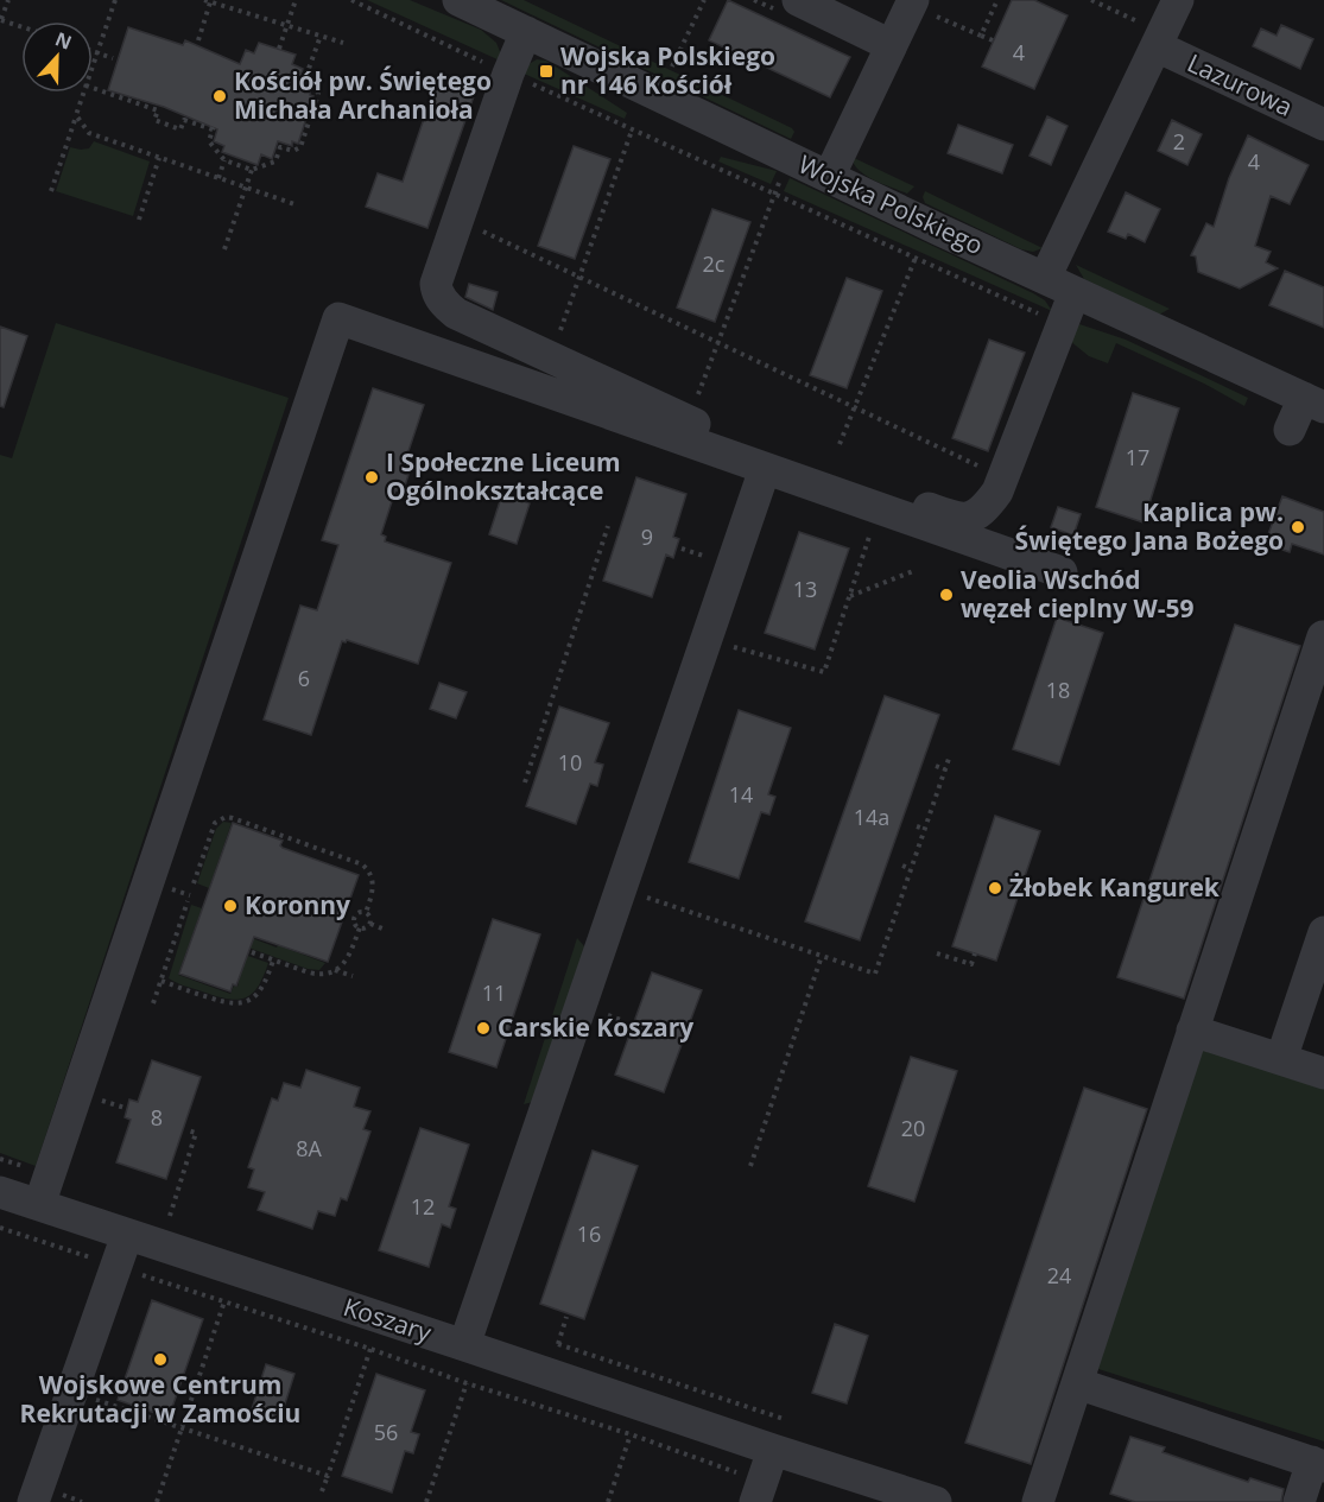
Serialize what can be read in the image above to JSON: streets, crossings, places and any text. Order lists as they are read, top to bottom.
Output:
{
  "streets": {
    "street": ["Lazurowa", "Wojska Polskiego", "Koszary"]
  },
  "places": {
    "transit": ["Wojska Polskiego nr 146 Kościół"],
    "other": [
      "Kościół pw. Świętego Michała Archanioła",
      "I Społeczne Liceum Ogólnokształcące",
      "Kaplica pw. Świętego Jana Bożego",
      "Veolia Wschód węzeł cieplny W-59",
      "Żłobek Kangurek",
      "Koronny",
      "Carskie Koszary",
      "Wojskowe Centrum Rekrutacji w Zamościu"
    ]
  },
  "house_numbers": [
    "4",
    "2",
    "4",
    "2c",
    "17",
    "9",
    "13",
    "6",
    "18",
    "10",
    "14",
    "14a",
    "11",
    "8",
    "20",
    "8A",
    "12",
    "16",
    "24",
    "56"
  ],
  "north": "top"
}
